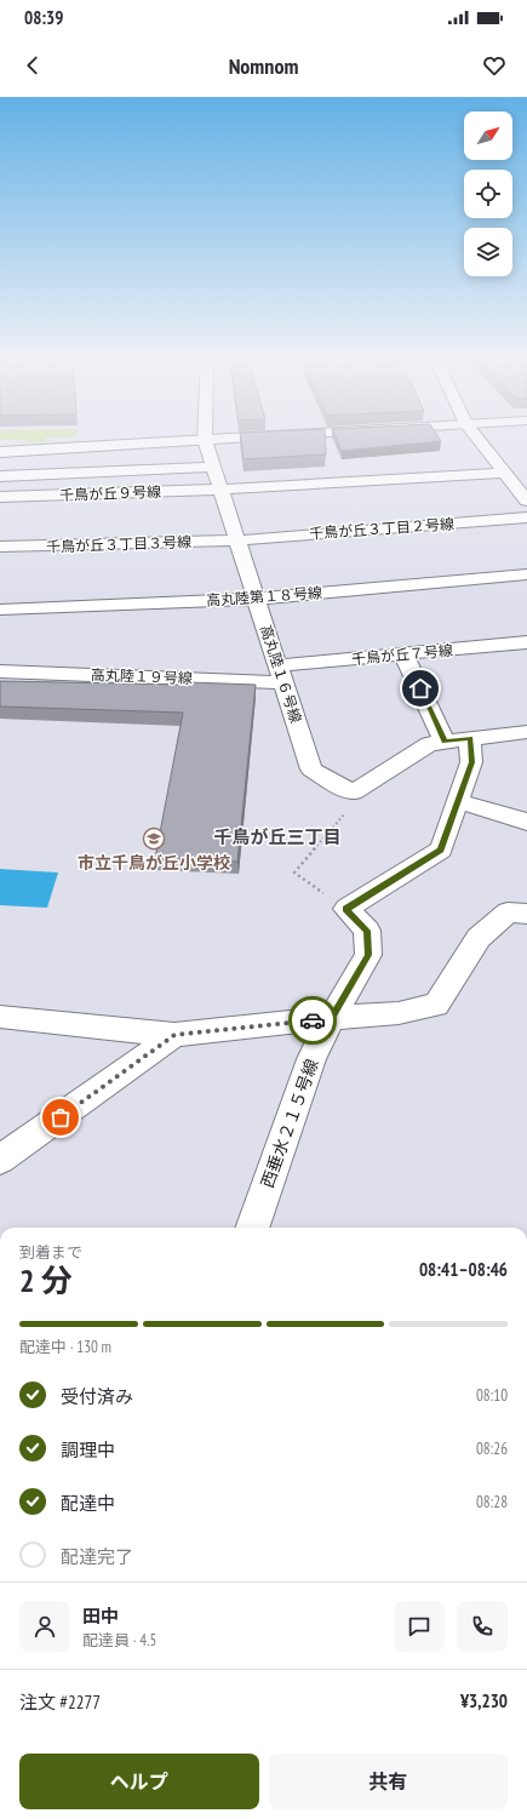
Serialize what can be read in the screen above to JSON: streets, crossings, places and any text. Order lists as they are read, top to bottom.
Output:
{
  "streets": {
    "street": [
      "千鳥が丘９号線",
      "千鳥が丘３丁目２号線",
      "千鳥が丘３丁目３号線",
      "高丸陸第１８号線",
      "千鳥が丘７号線",
      "高丸陸１６号線",
      "高丸陸１９号線",
      "西垂水２１５号線"
    ]
  },
  "crossings": [
    ["千鳥が丘９号線", "高丸陸１６号線"],
    ["千鳥が丘３丁目２号線", "千鳥が丘３丁目３号線"],
    ["千鳥が丘３丁目２号線", "高丸陸１６号線"],
    ["千鳥が丘３丁目３号線", "高丸陸１６号線"],
    ["高丸陸第１８号線", "高丸陸１６号線"],
    ["千鳥が丘７号線", "高丸陸１６号線"],
    ["千鳥が丘７号線", "高丸陸１９号線"],
    ["高丸陸１６号線", "高丸陸１９号線"]
  ],
  "districts": ["千鳥が丘三丁目"],
  "places": {
    "school or university": ["市立千鳥が丘小学校"]
  },
  "north": "top right",
  "page": {
    "status": "08:39",
    "header": "Nomnom",
    "heading": ["2 分", "到着まで", "08:41–08:46"],
    "panel": [
      "田中",
      "配達員 · 4.5",
      "注文 #2277",
      "¥3,230"
    ],
    "bar": "配達中 · 130 m",
    "list": [
      ["受付済み", "08:10"],
      ["調理中", "08:26"],
      ["配達中", "08:28"],
      "配達完了"
    ],
    "buttons": ["ヘルプ", "共有"]
  }
}
